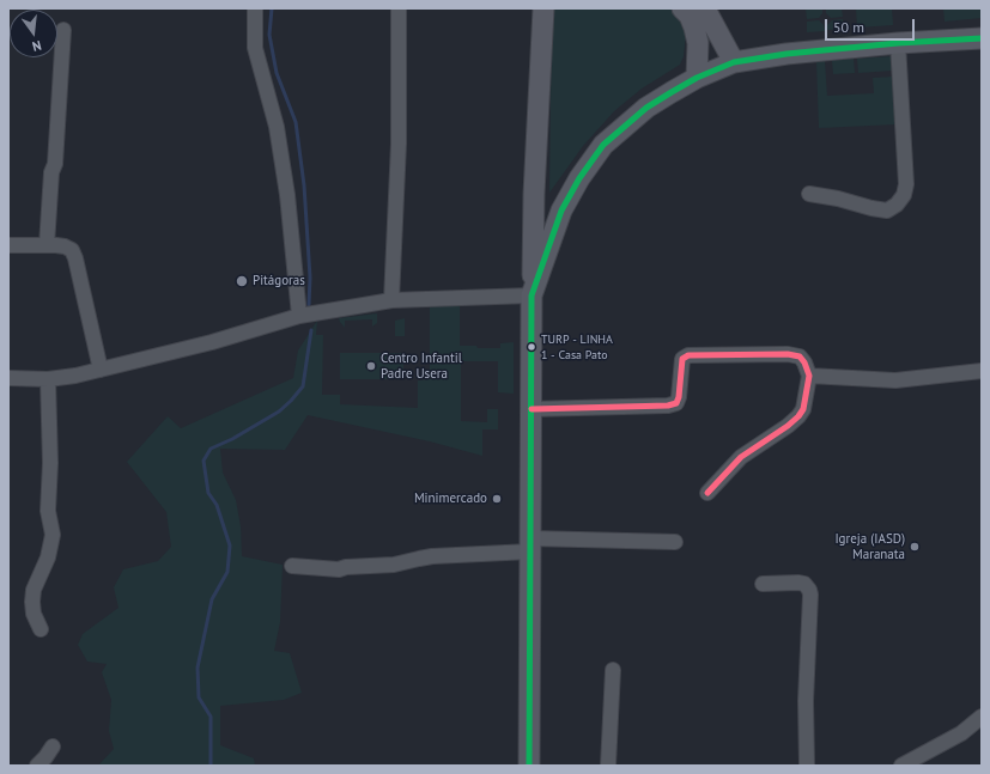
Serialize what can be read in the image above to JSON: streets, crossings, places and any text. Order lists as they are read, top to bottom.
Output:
{
  "places": [
    "Pitágoras",
    "TURP - LINHA 1 - Casa Pato",
    "Centro Infantil Padre Usera",
    "Minimercado",
    "Igreja (IASD) Maranata"
  ],
  "scale_bar": "50 m",
  "north": "bottom"
}
